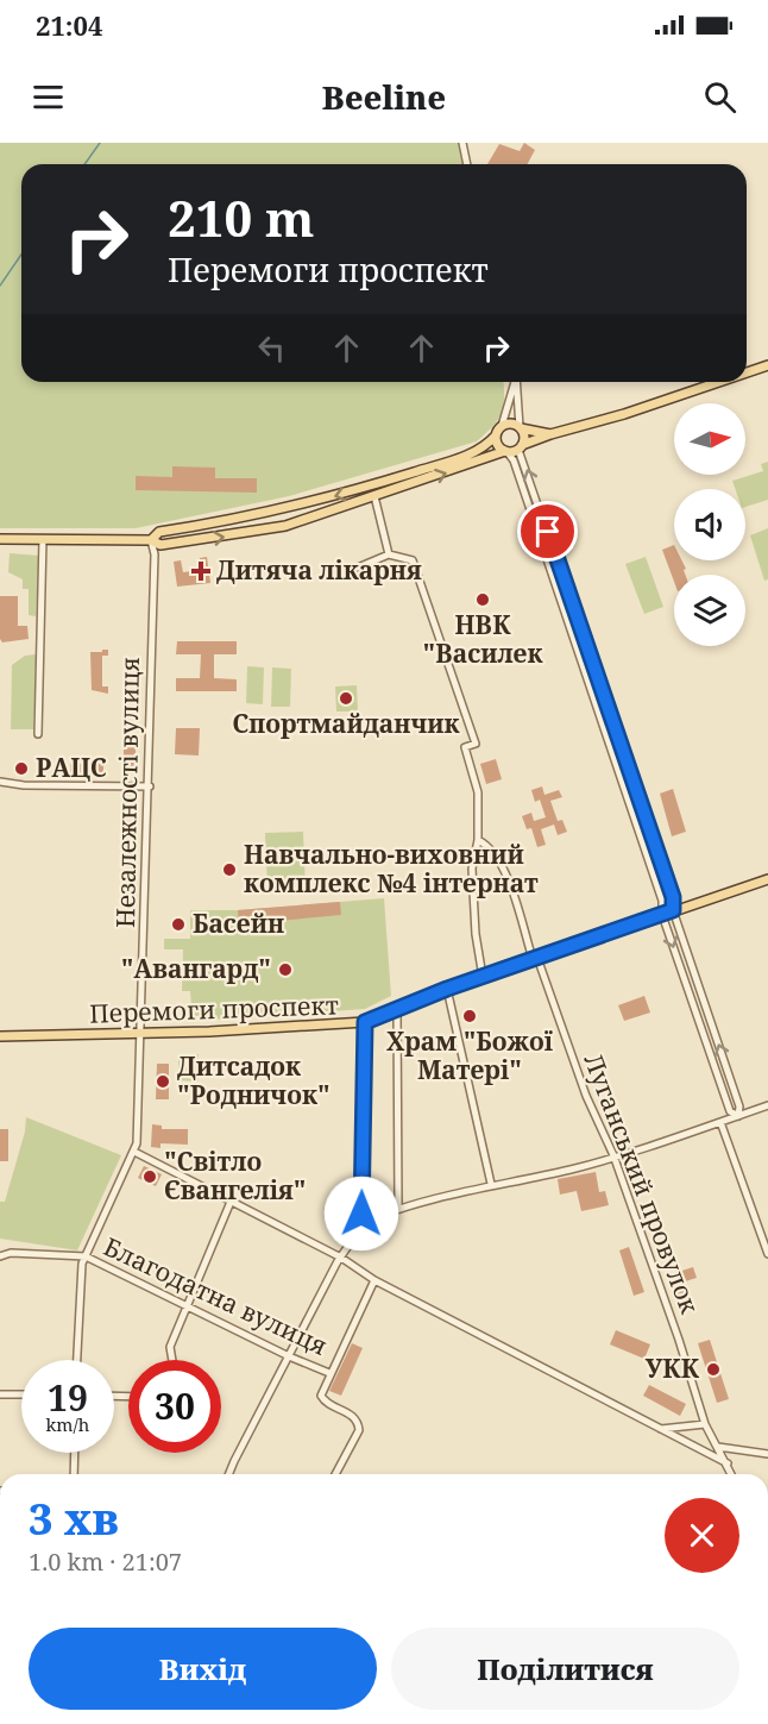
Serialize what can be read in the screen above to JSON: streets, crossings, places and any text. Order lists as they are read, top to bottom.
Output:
{
  "streets": {
    "main road": ["Перемоги проспект"],
    "street": ["Незалежності вулиця", "Луганський провулок", "Благодатна вулиця"]
  },
  "crossings": [
    ["Незалежності вулиця", "Перемоги проспект"],
    ["Незалежності вулиця", "Благодатна вулиця"],
    ["Перемоги проспект", "Луганський провулок"]
  ],
  "places": {
    "health": ["Дитяча лікарня"],
    "other": [
      "НВК \"Василек",
      "Спортмайданчик",
      "РАЦС",
      "Навчально-виховний комплекс №4 інтернат",
      "Басейн",
      "\"Авангард\"",
      "Храм \"Божої Матері\"",
      "Дитсадок \"Родничок\"",
      "\"Світло Євангелія\"",
      "УКК"
    ]
  },
  "north": "right",
  "page": {
    "status": "21:04",
    "header": "Beeline",
    "turn": ["210 m", "Перемоги проспект"],
    "speed": "19 km/h",
    "limit": "30",
    "heading": ["3 хв", "1.0 km · 21:07"],
    "buttons": ["Вихід", "Поділитися"]
  }
}
